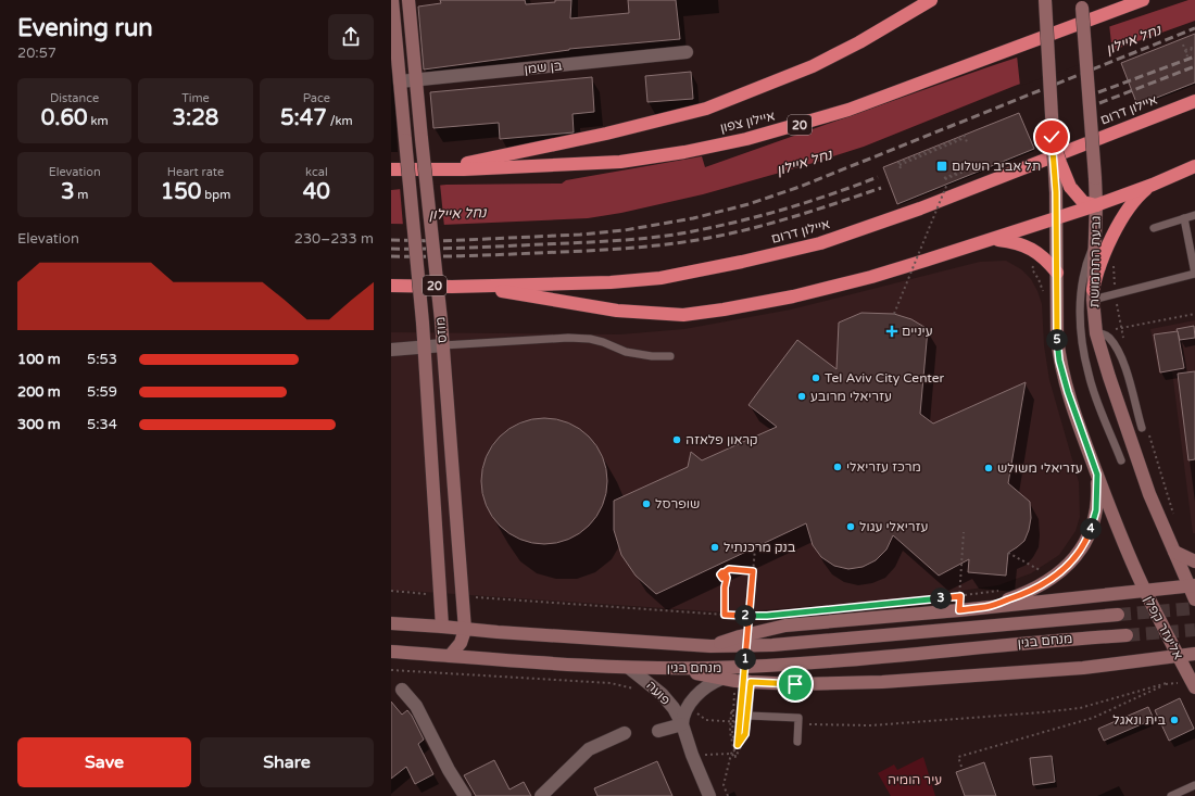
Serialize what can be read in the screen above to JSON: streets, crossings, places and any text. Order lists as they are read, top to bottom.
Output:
{
  "streets": {
    "highway": ["איילון דרום", "איילון צפון", "20"],
    "main road": [
      "גבעת התחמושת",
      "מוזס",
      "אליעזר קפלן",
      "מנחם בגין"
    ],
    "street": ["בן שמן", "פועה"]
  },
  "crossings": [
    ["בן שמן", "מוזס"],
    ["מוזס", "מנחם בגין"],
    ["מנחם בגין", "פועה"]
  ],
  "water": ["נחל איילון"],
  "parks": ["עיר הומיה"],
  "places": {
    "transit": ["תל אביב השלום"],
    "health": ["עיניים"],
    "other": [
      "Tel Aviv City Center",
      "עזריאלי מרובע",
      "קראון פלאזה",
      "מרכז עזריאלי",
      "עזריאלי משולש",
      "שופרסל",
      "עזריאלי עגול",
      "בנק מרכנתיל",
      "בית ונאגל"
    ]
  },
  "page": {
    "heading": ["Evening run", "20:57"],
    "stats": [
      ["Distance", "0.60 km"],
      ["Time", "3:28"],
      ["Pace", "5:47 /km"],
      ["Elevation", "3 m"],
      ["Heart rate", "150 bpm"],
      ["kcal", "40"]
    ],
    "chart": ["Elevation", "230–233 m"],
    "pins": [
      "5",
      "4",
      "3",
      "2",
      "1"
    ],
    "list": [
      {
        "name": "100 m",
        "note": "5:53"
      },
      {
        "name": "200 m",
        "note": "5:59"
      },
      {
        "name": "300 m",
        "note": "5:34"
      }
    ],
    "buttons": ["Save", "Share"]
  }
}
